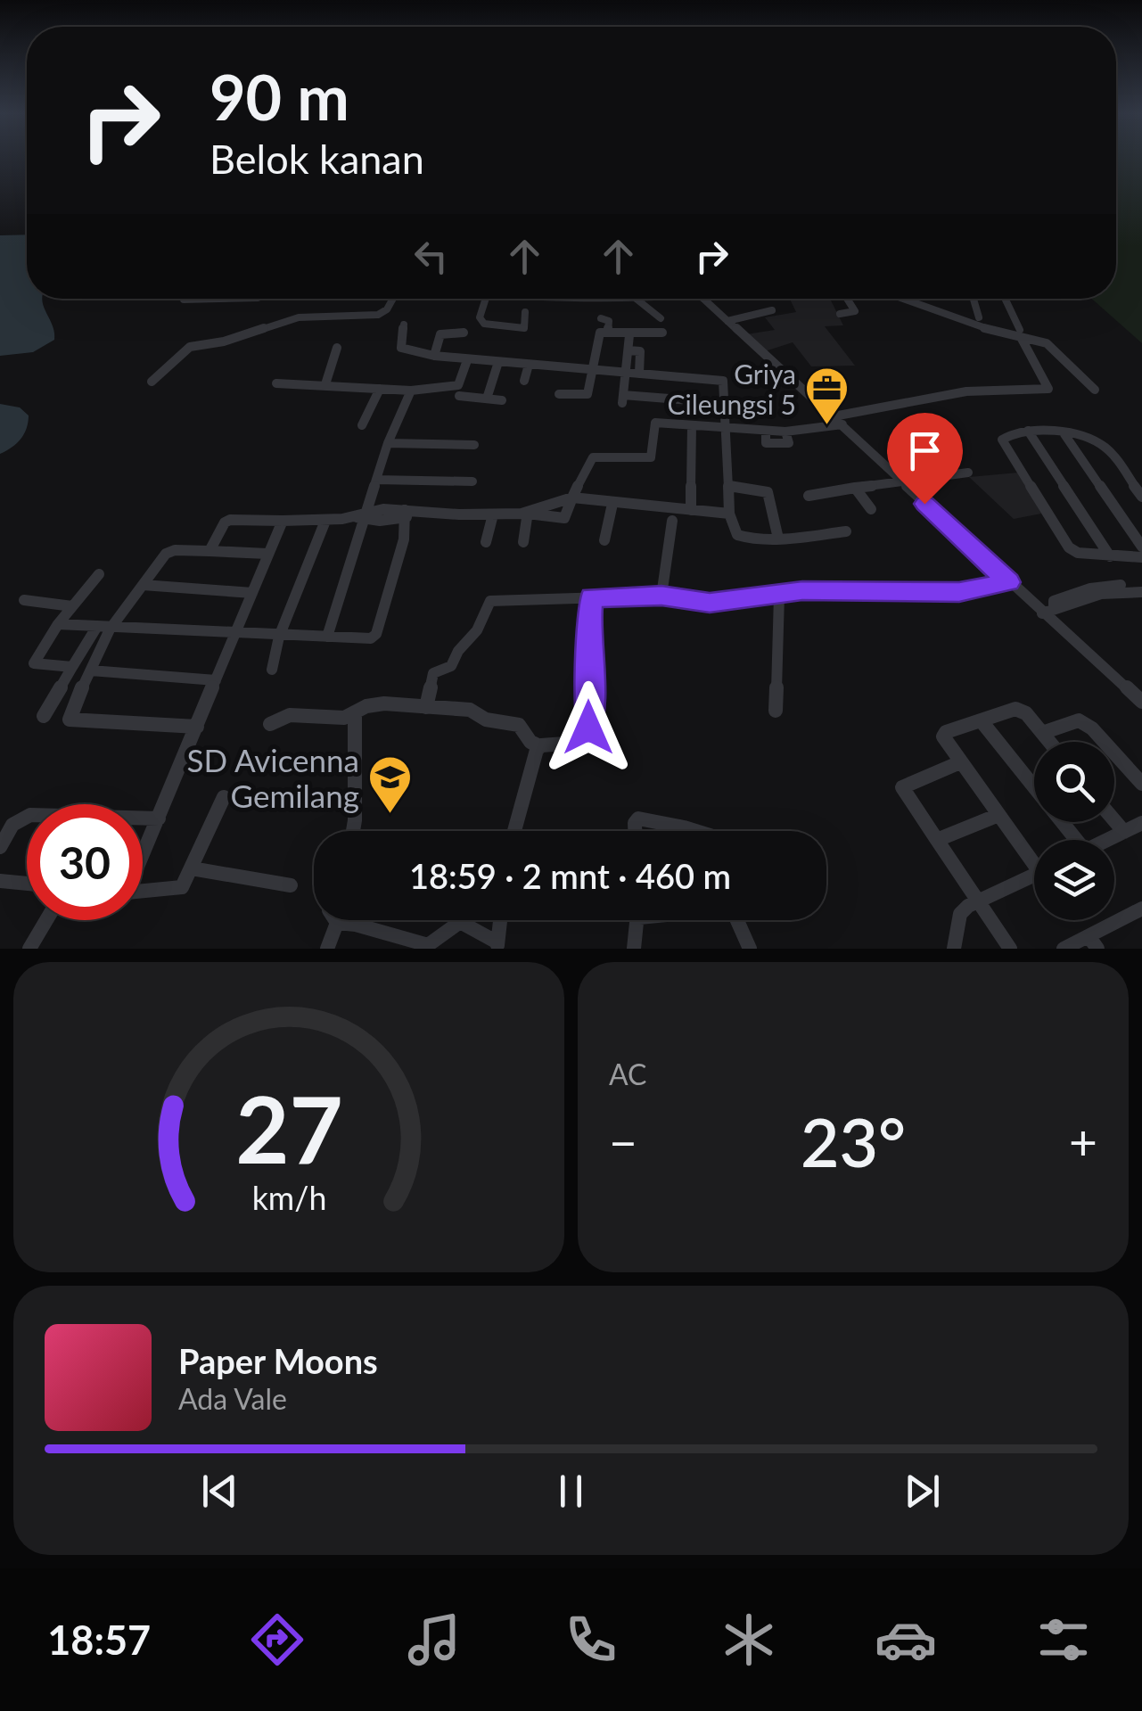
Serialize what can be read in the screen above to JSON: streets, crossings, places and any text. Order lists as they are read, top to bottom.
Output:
{
  "places": {
    "office": ["Griya Cileungsi 5"],
    "school or university": ["SD Avicenna Gemilang"]
  },
  "page": {
    "turn": ["90 m", "Belok kanan"],
    "limit": "30",
    "trip": "18:59 · 2 mnt · 460 m",
    "tile": "AC",
    "heat": ["−", "23°", "+"],
    "song": ["Paper Moons", "Ada Vale"],
    "tabs": "18:57",
    "gauge": ["27", "km/h"]
  }
}
